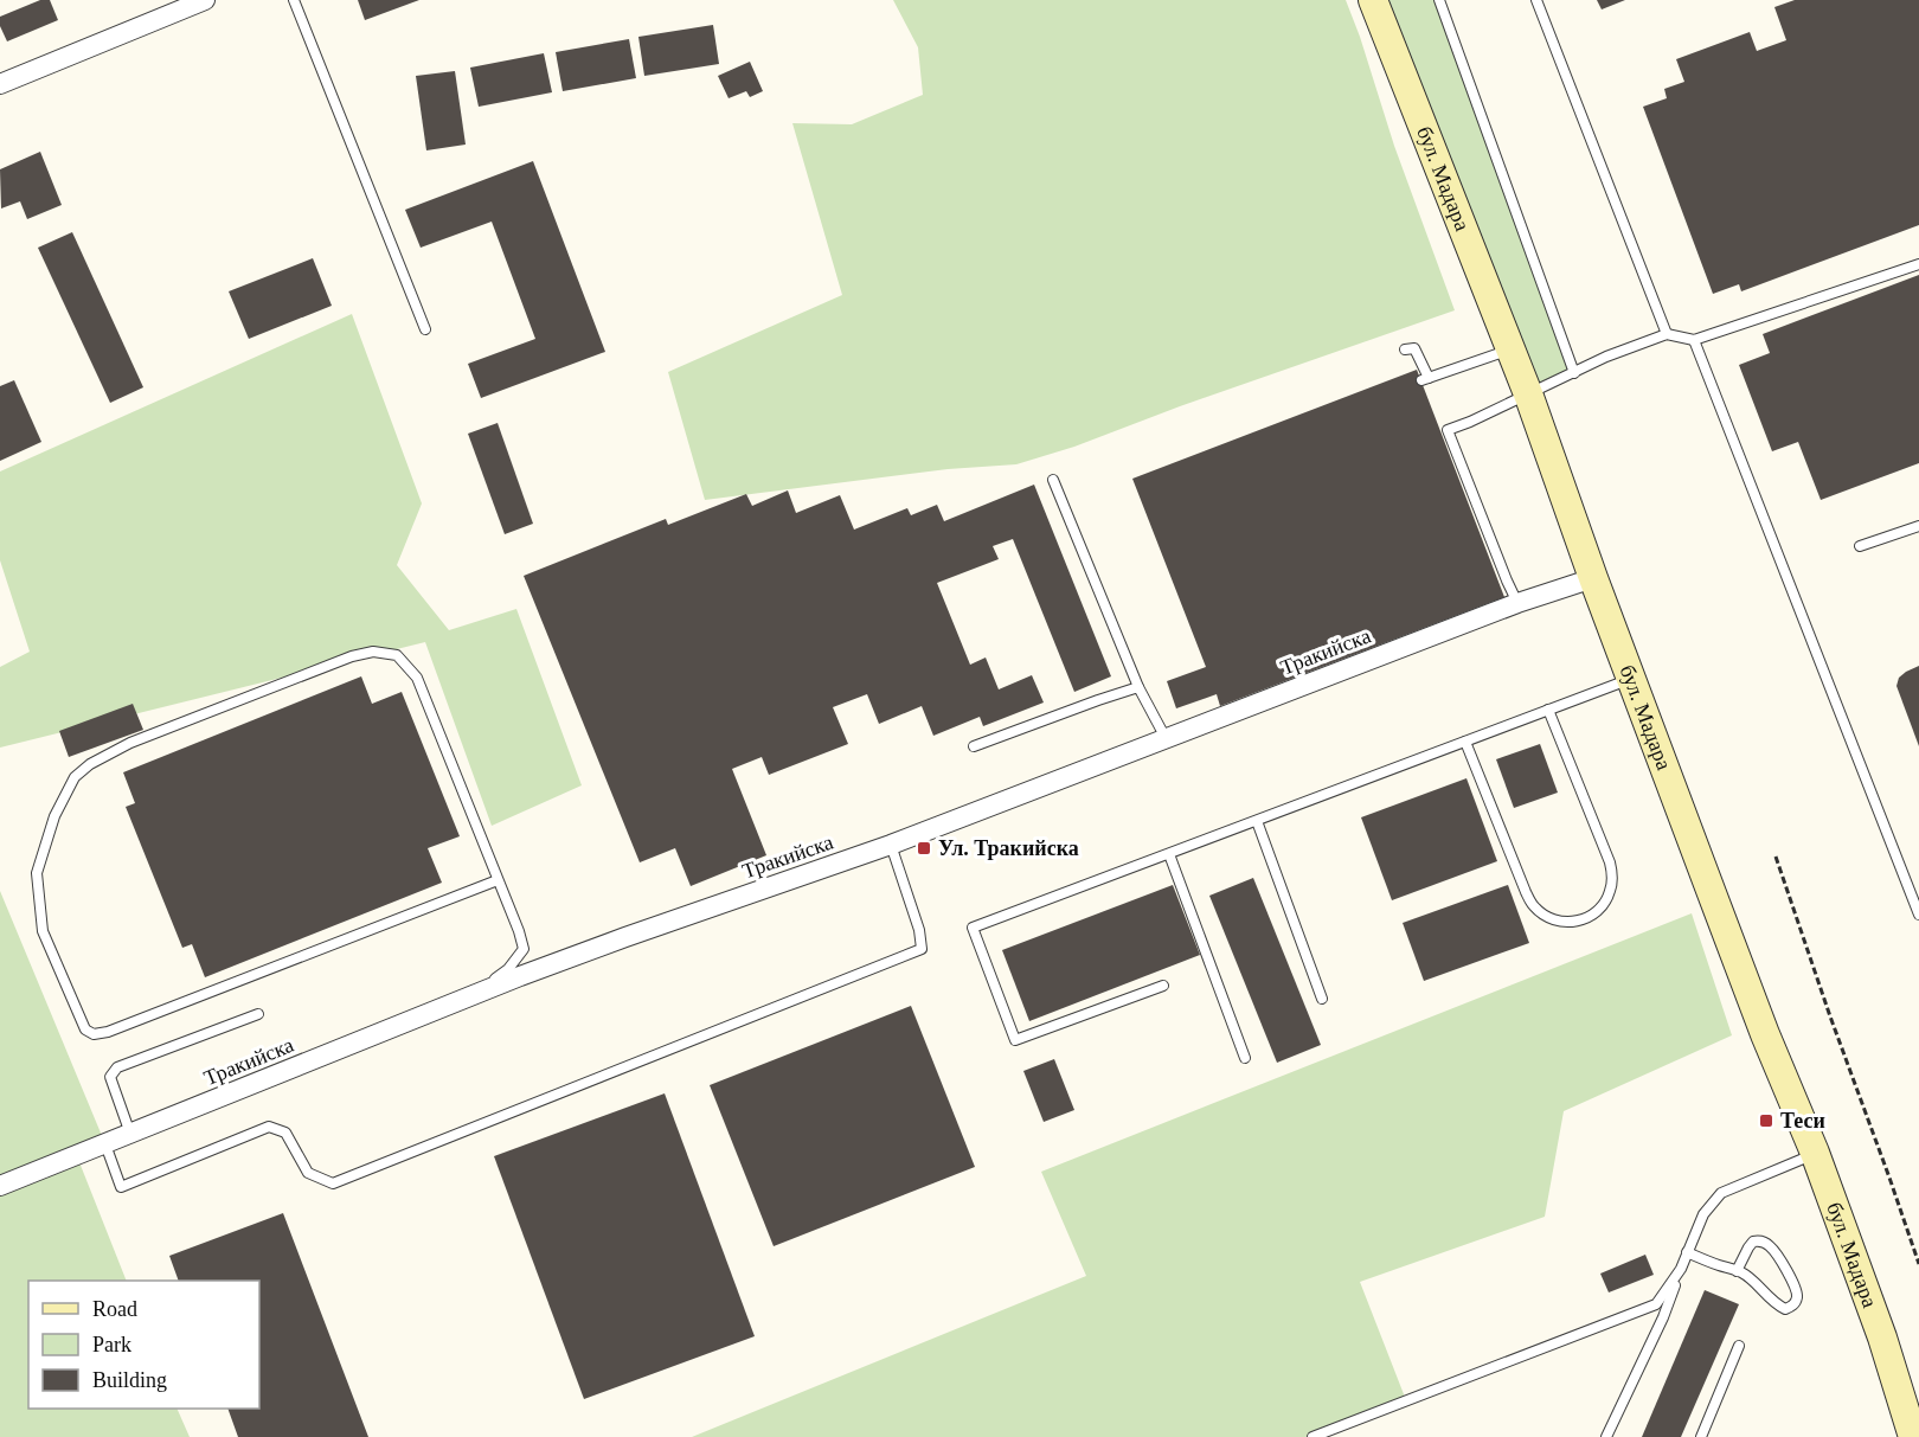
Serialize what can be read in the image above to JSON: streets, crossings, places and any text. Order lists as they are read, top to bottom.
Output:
{
  "streets": {
    "main road": ["бул. Мадара"],
    "street": ["Тракийска"]
  },
  "crossings": [
    ["бул. Мадара", "Тракийска"]
  ],
  "places": {
    "transit": ["Ул. Тракийска", "Теси"]
  },
  "legend": ["Road", "Park", "Building"]
}
